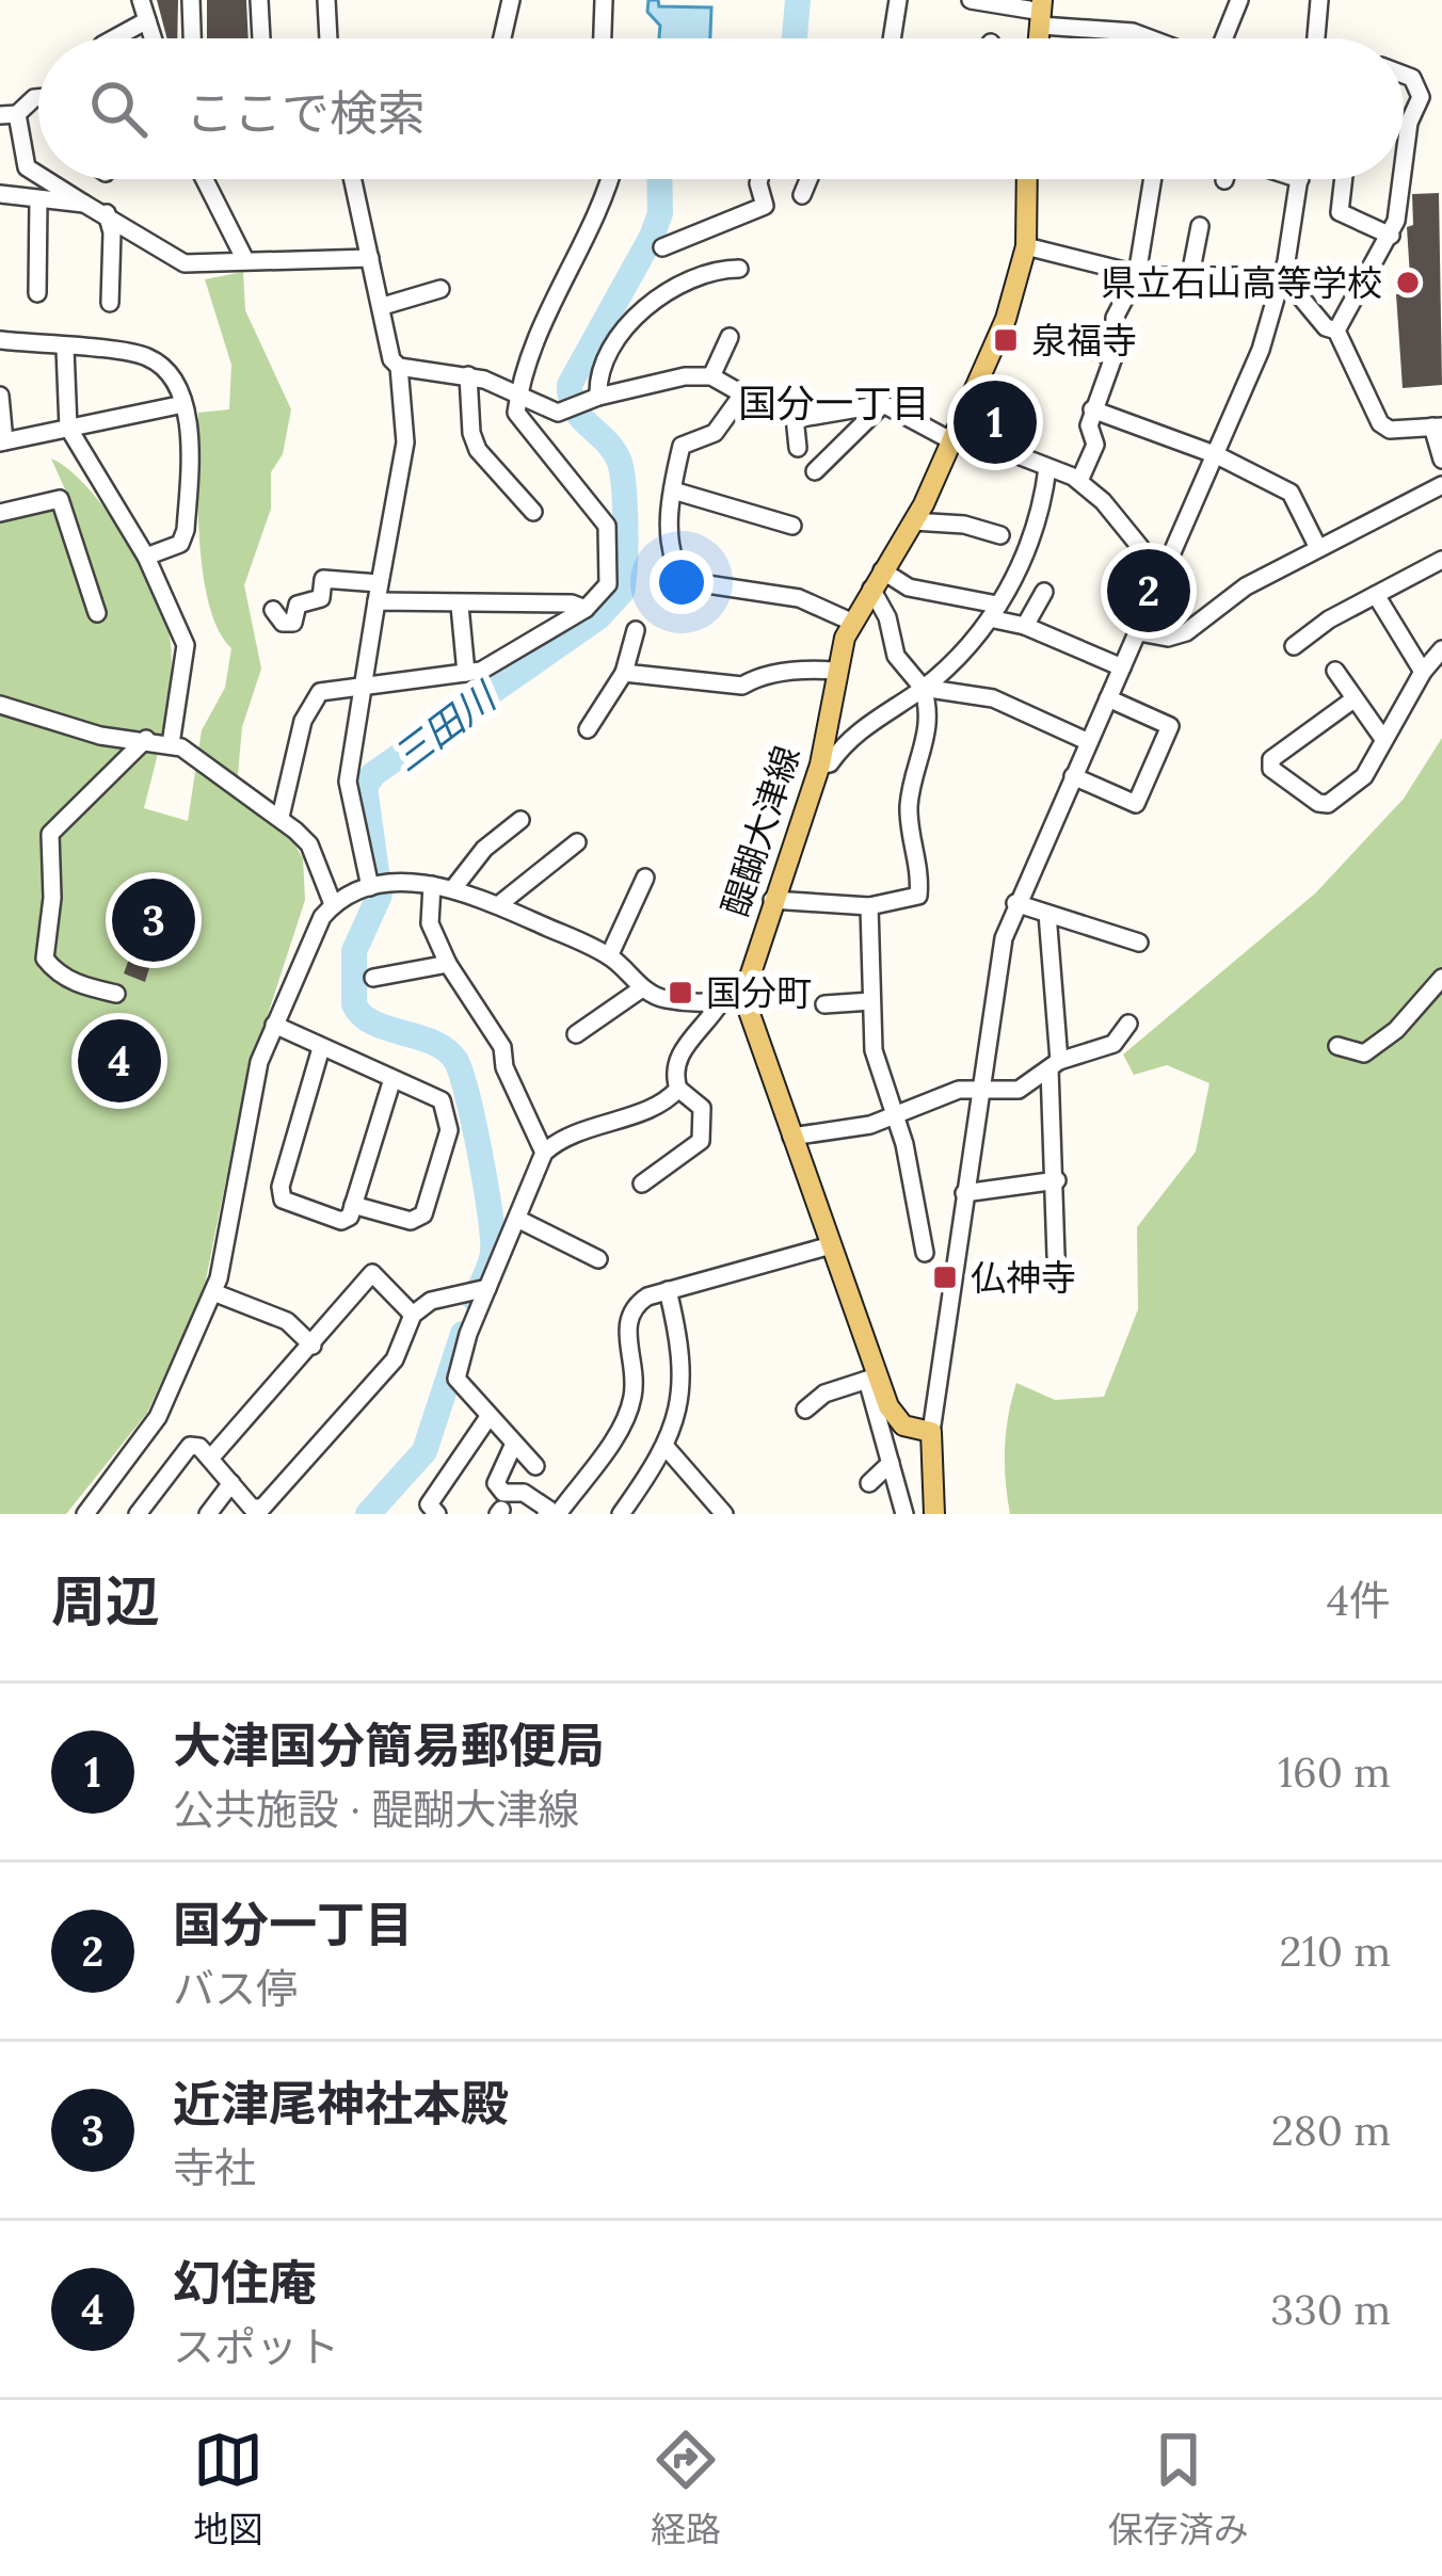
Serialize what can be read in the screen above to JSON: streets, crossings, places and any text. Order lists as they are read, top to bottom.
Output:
{
  "streets": {
    "main road": ["醍醐大津線"]
  },
  "districts": ["国分一丁目"],
  "water": ["三田川"],
  "places": {
    "other": ["県立石山高等学校"],
    "transit": ["泉福寺", "国分町", "仏神寺"]
  },
  "page": {
    "search": "ここで検索",
    "pins": [
      "1",
      "2",
      "3",
      "4"
    ],
    "heading": ["周辺", "4件"],
    "list": [
      {
        "mark": "1",
        "name": "大津国分簡易郵便局",
        "note": "公共施設 · 醍醐大津線",
        "value": "160 m"
      },
      {
        "mark": "2",
        "name": "国分一丁目",
        "note": "バス停",
        "value": "210 m"
      },
      {
        "mark": "3",
        "name": "近津尾神社本殿",
        "note": "寺社",
        "value": "280 m"
      },
      {
        "mark": "4",
        "name": "幻住庵",
        "note": "スポット",
        "value": "330 m"
      }
    ],
    "nav": ["地図", "経路", "保存済み"]
  }
}
